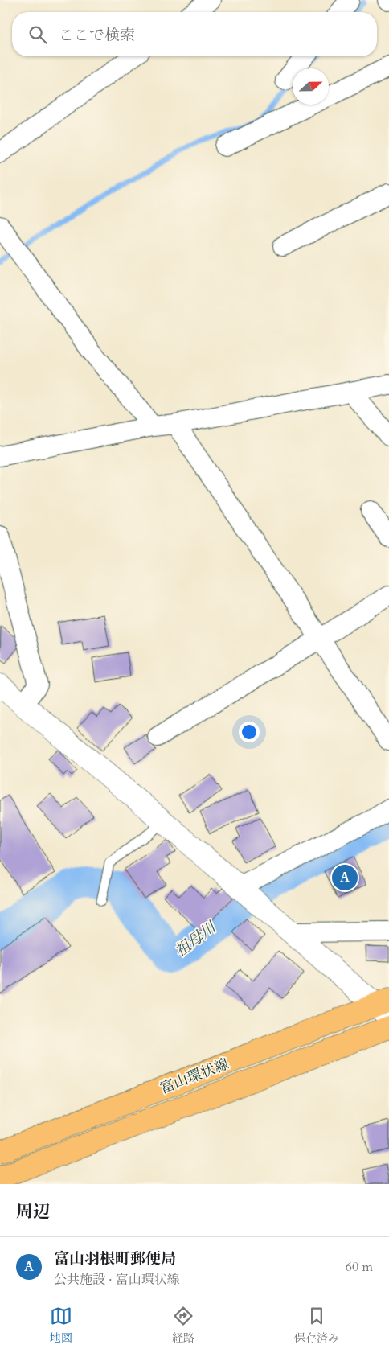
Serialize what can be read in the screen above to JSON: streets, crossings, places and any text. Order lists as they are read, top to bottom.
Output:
{
  "streets": {
    "main road": ["富山環状線"]
  },
  "water": ["祖母川"],
  "north": "right",
  "page": {
    "search": "ここで検索",
    "pins": "A",
    "heading": "周辺",
    "list": [
      {
        "mark": "A",
        "name": "富山羽根町郵便局",
        "note": "公共施設 · 富山環状線",
        "value": "60 m"
      }
    ],
    "nav": ["地図", "経路", "保存済み"]
  }
}
